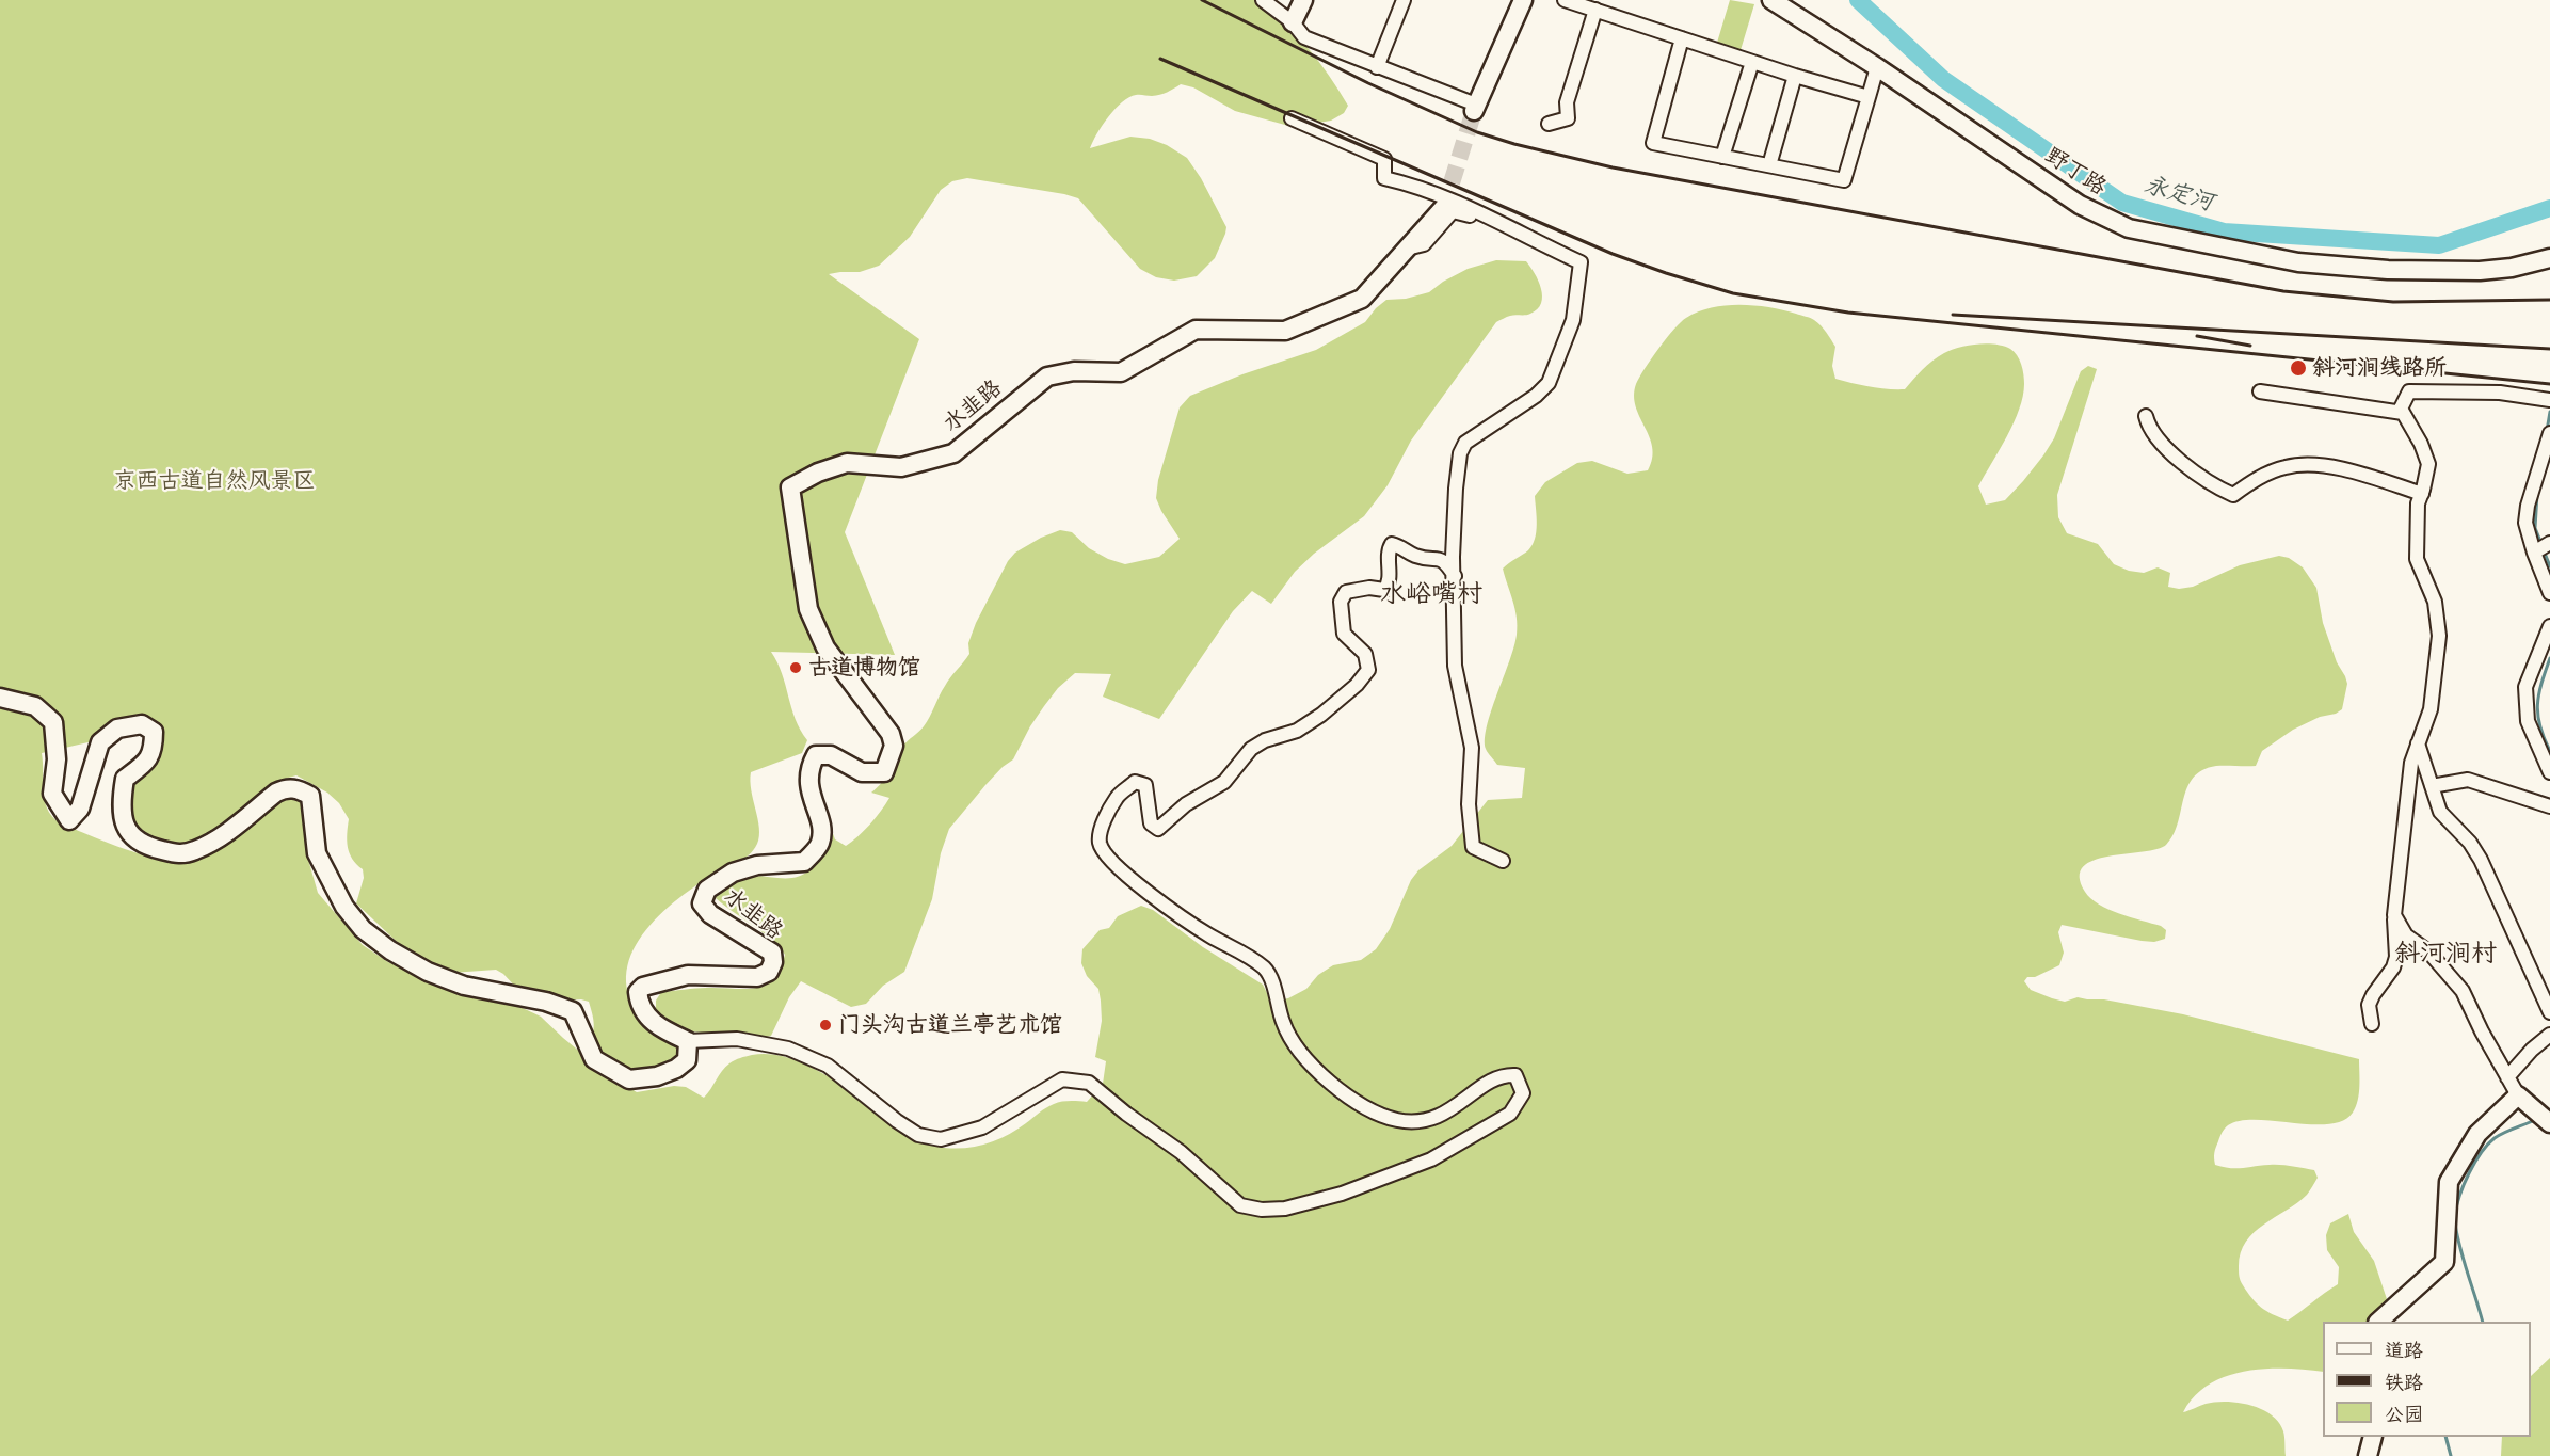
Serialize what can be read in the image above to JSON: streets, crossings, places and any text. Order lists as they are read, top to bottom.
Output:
{
  "streets": {
    "street": ["野丁路", "水韭路"]
  },
  "districts": ["水峪嘴村", "斜河涧村"],
  "water": ["永定河"],
  "parks": ["京西古道自然风景区"],
  "places": ["斜河涧线路所", "古道博物馆", "门头沟古道兰亭艺术馆"],
  "legend": ["道路", "铁路", "公园"]
}
